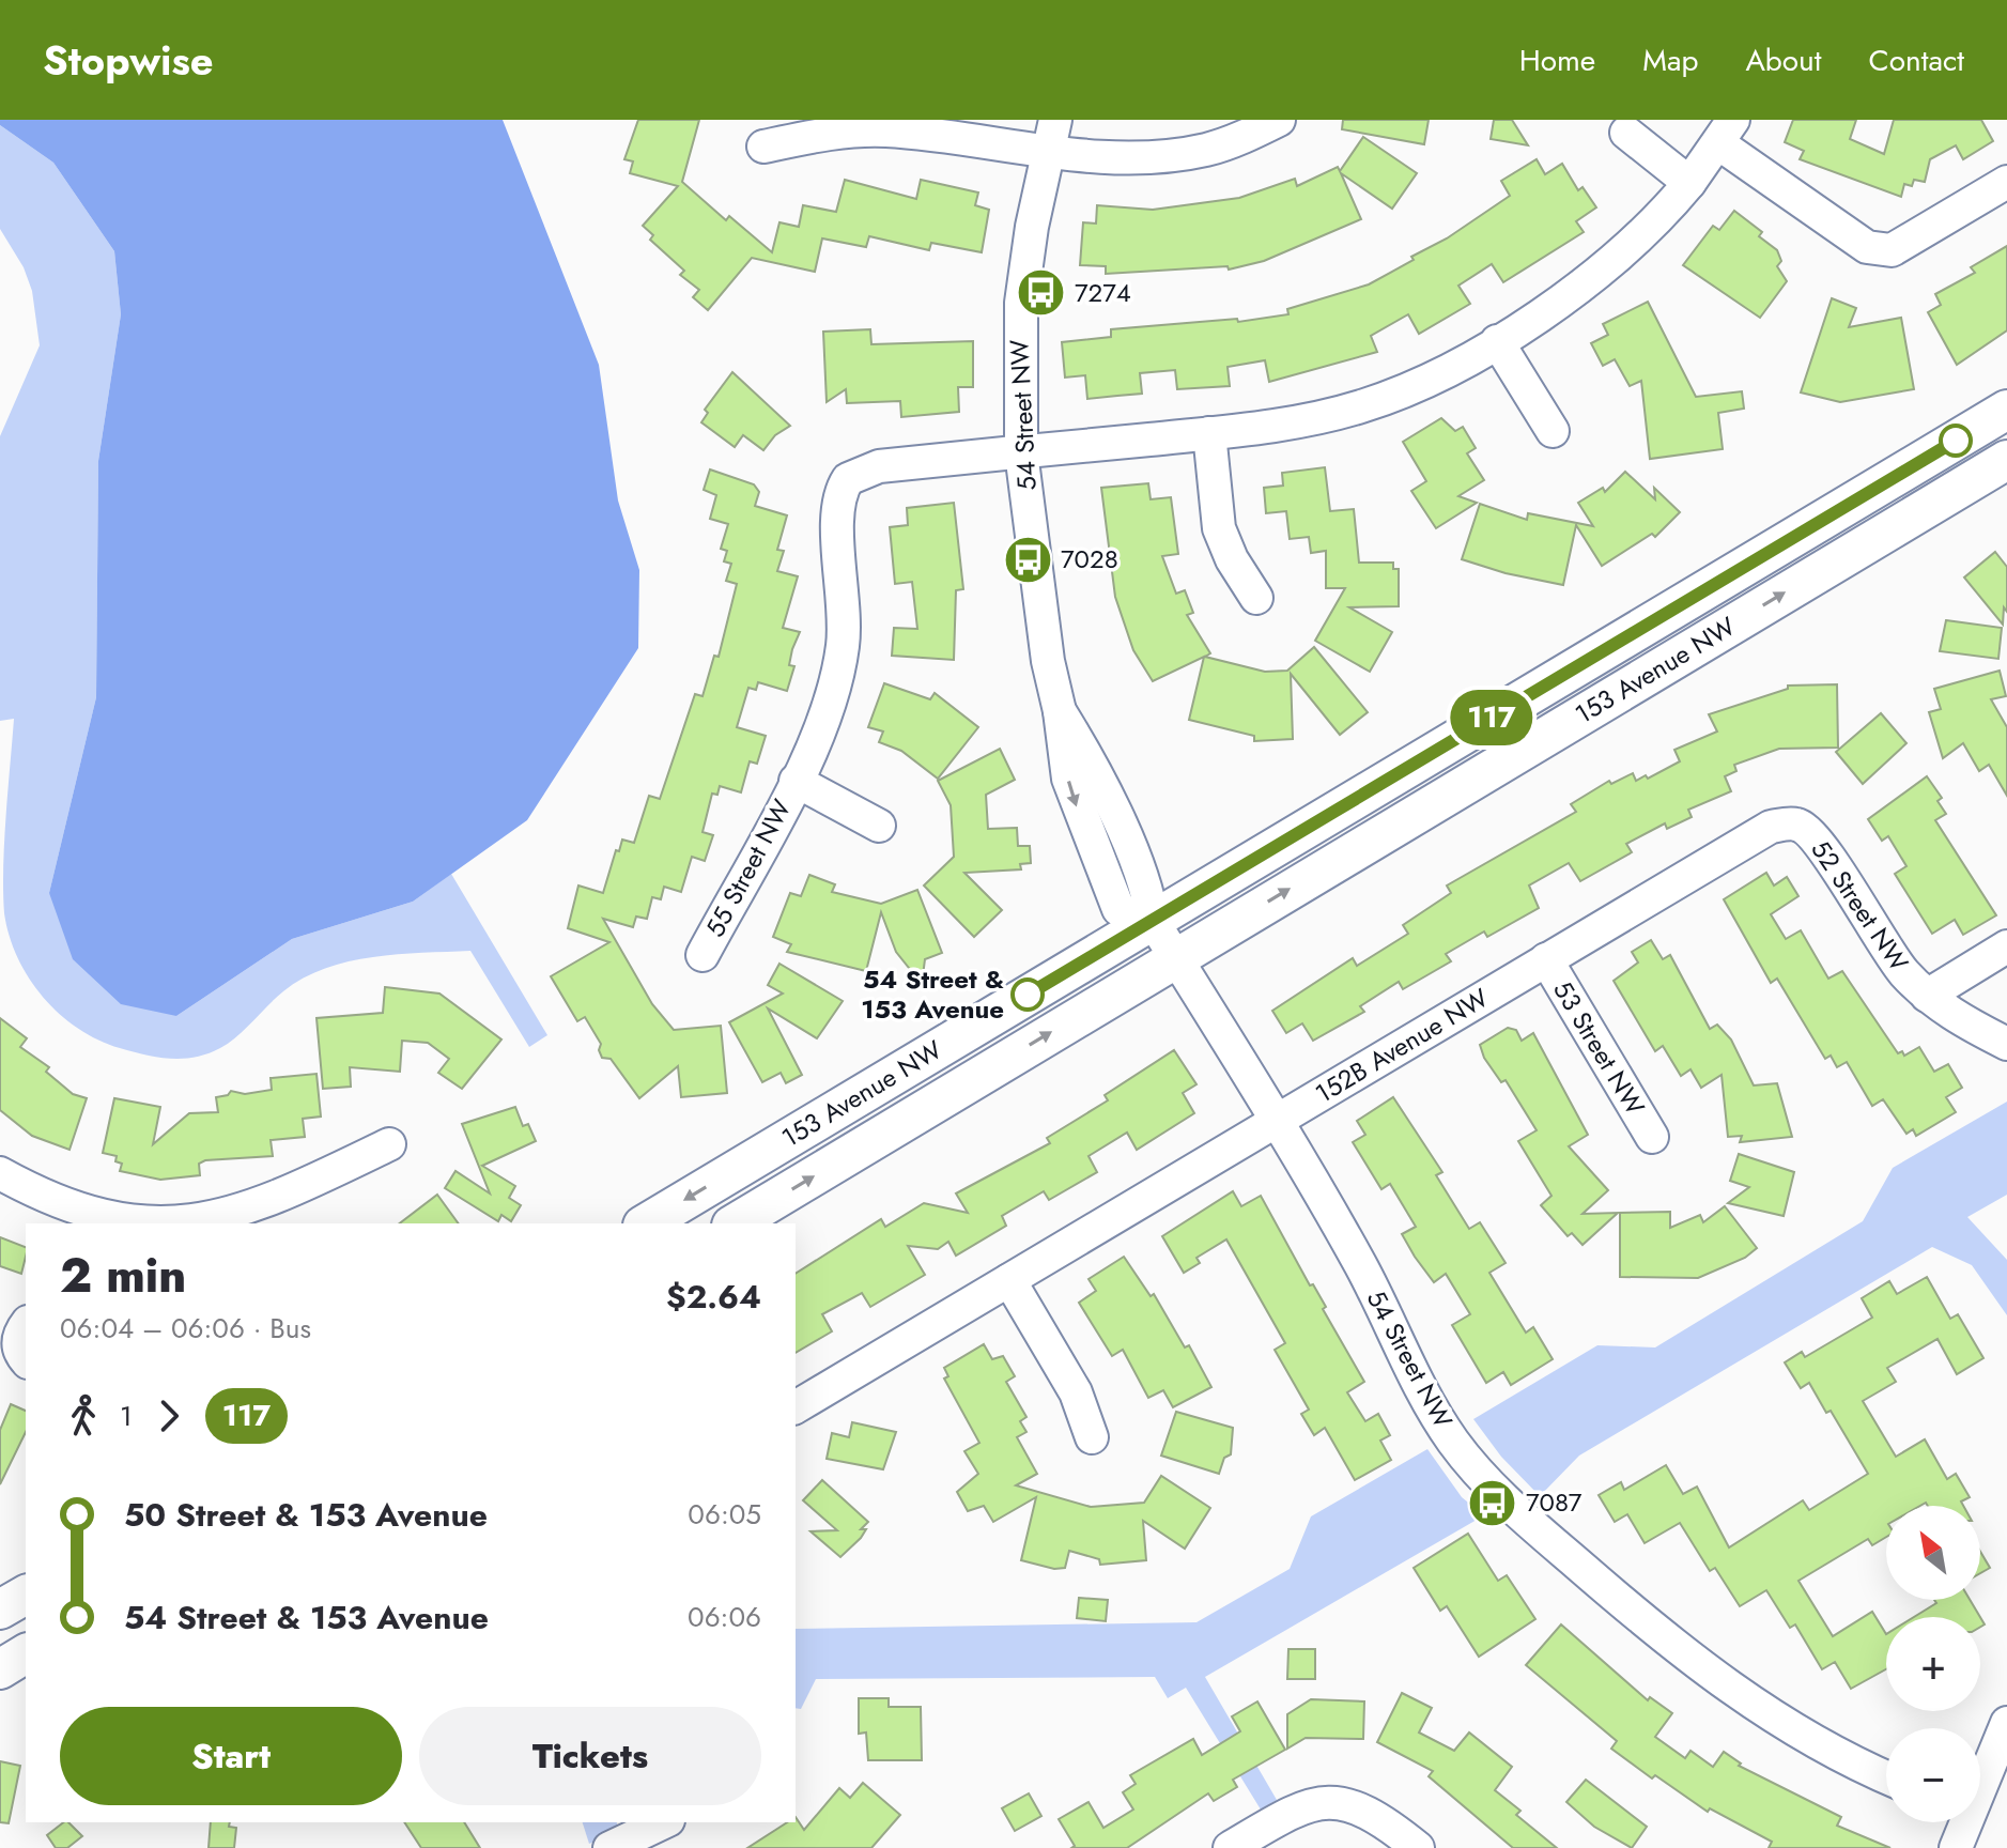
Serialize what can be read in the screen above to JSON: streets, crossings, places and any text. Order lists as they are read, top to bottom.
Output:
{
  "streets": {
    "main road": ["153 Avenue NW"],
    "street": [
      "54 Street NW",
      "55 Street NW",
      "52 Street NW",
      "152B Avenue NW",
      "53 Street NW"
    ]
  },
  "crossings": [
    ["54 Street NW", "153 Avenue NW"],
    ["54 Street NW", "55 Street NW"],
    ["54 Street NW", "152B Avenue NW"],
    ["52 Street NW", "152B Avenue NW"],
    ["152B Avenue NW", "53 Street NW"]
  ],
  "places": {
    "bus stop": ["7274", "7028", "7087"],
    "other": ["54 Street & 153 Avenue"]
  },
  "lines": ["bus line 117"],
  "north": "top left",
  "page": {
    "header": "Stopwise",
    "nav": [
      "Home",
      "Map",
      "About",
      "Contact"
    ],
    "on_map": "117",
    "heading": ["2 min", "06:04 – 06:06 · Bus", "$2.64"],
    "legs": ["1", "117"],
    "list": [
      {
        "name": "50 Street & 153 Avenue",
        "value": "06:05"
      },
      {
        "name": "54 Street & 153 Avenue",
        "value": "06:06"
      }
    ],
    "map_buttons": ["+", "−"],
    "buttons": ["Start", "Tickets"]
  }
}
